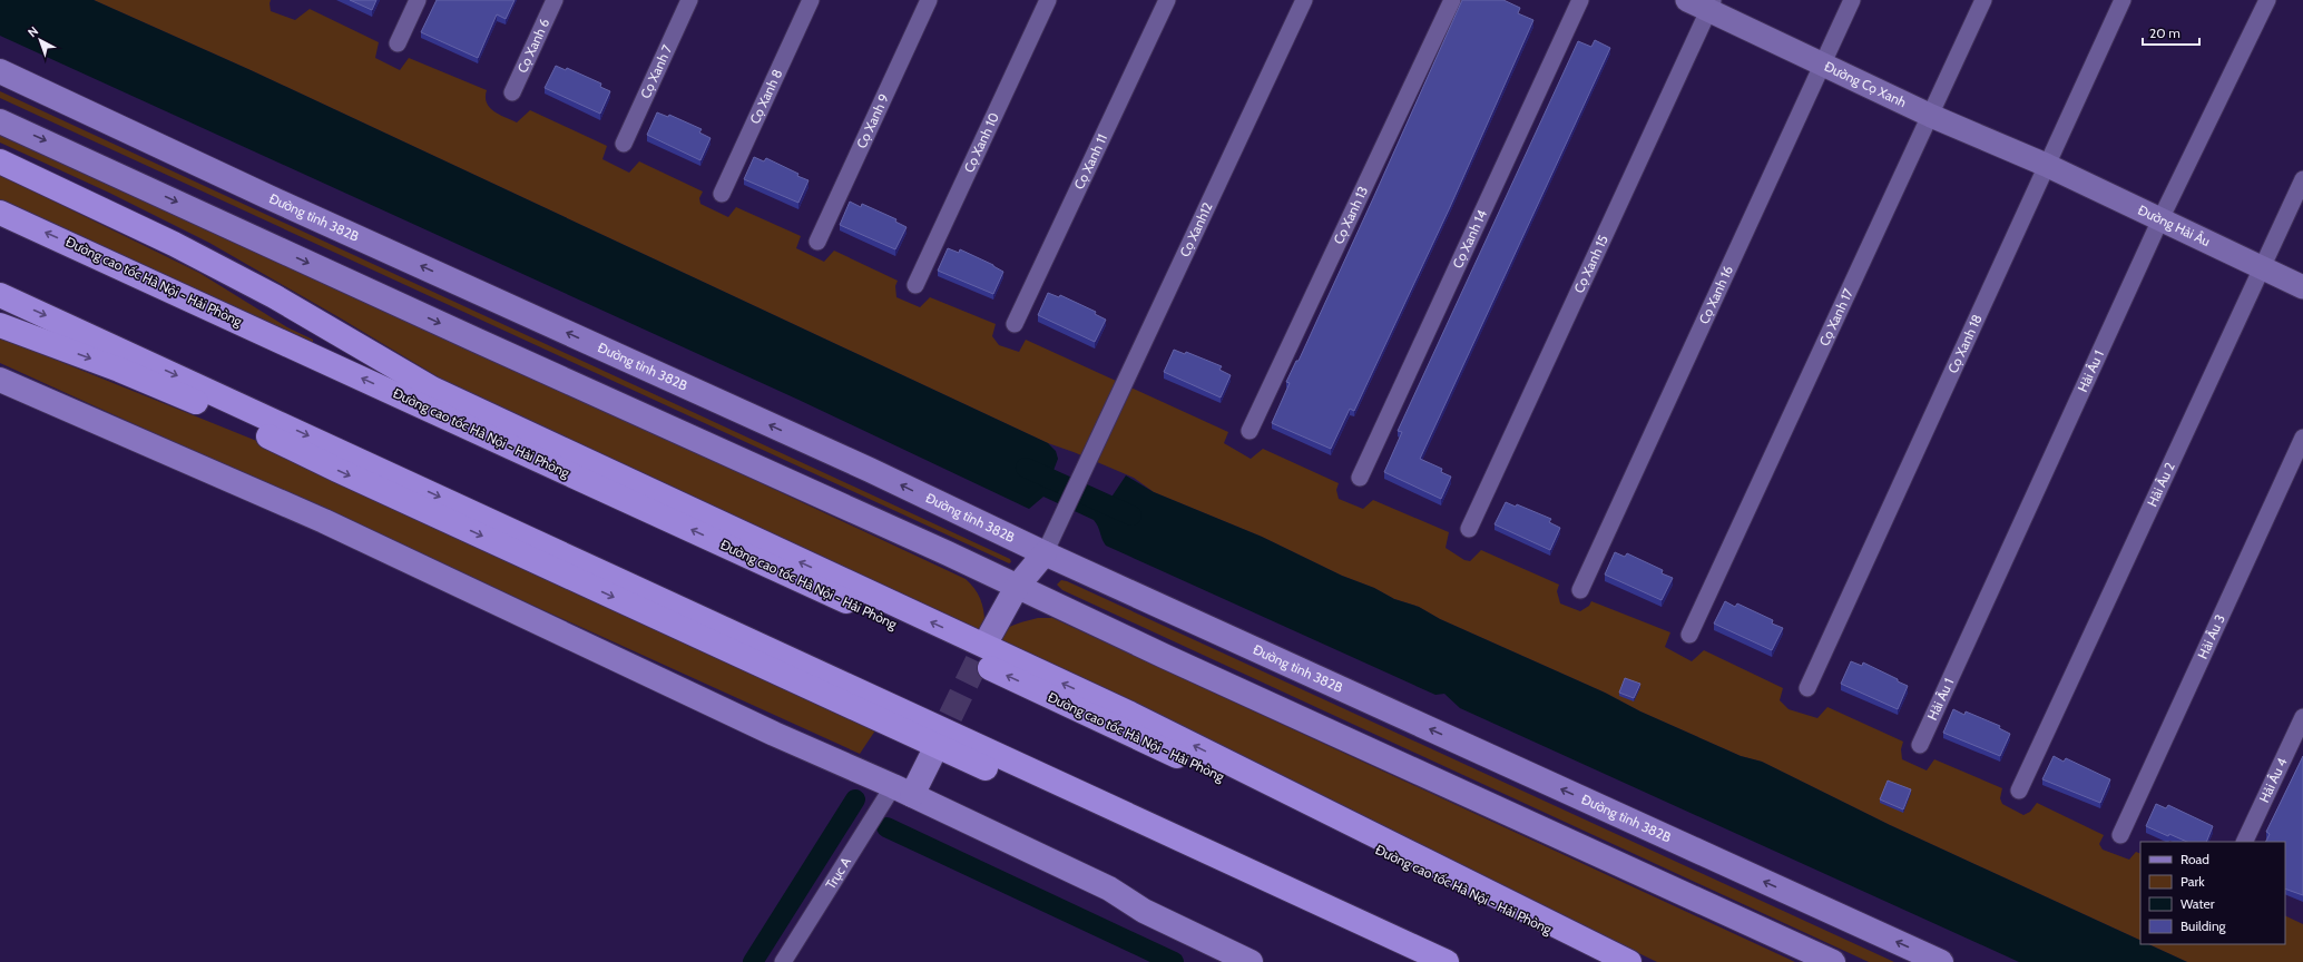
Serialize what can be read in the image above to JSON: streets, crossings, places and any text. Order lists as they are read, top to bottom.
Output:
{
  "streets": {
    "highway": ["Đường cao tốc Hà Nội - Hải Phòng"],
    "main road": ["Đường tỉnh 382B"],
    "street": [
      "Cọ Xanh 6",
      "Cọ Xanh 7",
      "Đường Cọ Xanh",
      "Cọ Xanh 8",
      "Cọ Xanh 9",
      "Cọ Xanh 10",
      "Cọ Xanh 11",
      "Cọ Xanh 13",
      "Đường Hải Âu",
      "Cọ Xanh12",
      "Cọ Xanh 14",
      "Cọ Xanh 15",
      "Cọ Xanh 16",
      "Cọ Xanh 17",
      "Cọ Xanh 18",
      "Hải Âu 1",
      "Hải Âu 2",
      "Hải Âu 3",
      "Hải Âu 4",
      "Trục A"
    ]
  },
  "crossings": [
    ["Đường Cọ Xanh", "Đường Hải Âu"],
    ["Đường Cọ Xanh", "Cọ Xanh 15"],
    ["Đường Cọ Xanh", "Cọ Xanh 16"],
    ["Đường Cọ Xanh", "Cọ Xanh 17"],
    ["Đường Cọ Xanh", "Cọ Xanh 18"],
    ["Đường tỉnh 382B", "Cọ Xanh12"],
    ["Đường Hải Âu", "Cọ Xanh 18"],
    ["Đường Hải Âu", "Hải Âu 1"],
    ["Đường Hải Âu", "Hải Âu 2"]
  ],
  "legend": [
    "Road",
    "Park",
    "Water",
    "Building"
  ],
  "scale_bar": "20 m",
  "north": "top left"
}
